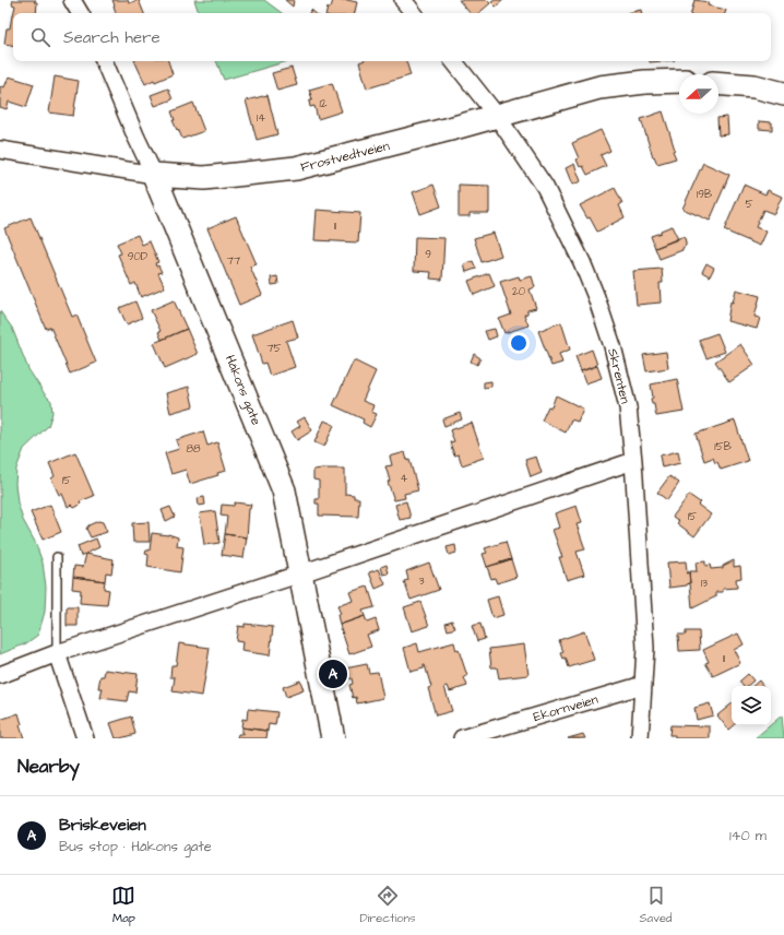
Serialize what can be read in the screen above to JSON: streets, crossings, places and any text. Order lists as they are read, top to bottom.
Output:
{
  "streets": {
    "main road": ["Frostvedtveien", "Håkons gate"],
    "street": ["Skrenten", "Ekornveien"]
  },
  "crossings": [
    ["Frostvedtveien", "Skrenten"],
    ["Frostvedtveien", "Håkons gate"],
    ["Skrenten", "Ekornveien"]
  ],
  "house_numbers": [
    "12",
    "14",
    "19B",
    "5",
    "11",
    "9",
    "90D",
    "77",
    "20",
    "75",
    "15B",
    "88",
    "4",
    "15",
    "15",
    "3",
    "13",
    "11"
  ],
  "north": "left",
  "page": {
    "search": "Search here",
    "pins": "A",
    "heading": "Nearby",
    "list": [
      {
        "mark": "A",
        "name": "Briskeveien",
        "note": "Bus stop · Håkons gate",
        "value": "140 m"
      }
    ],
    "nav": ["Map", "Directions", "Saved"]
  }
}
